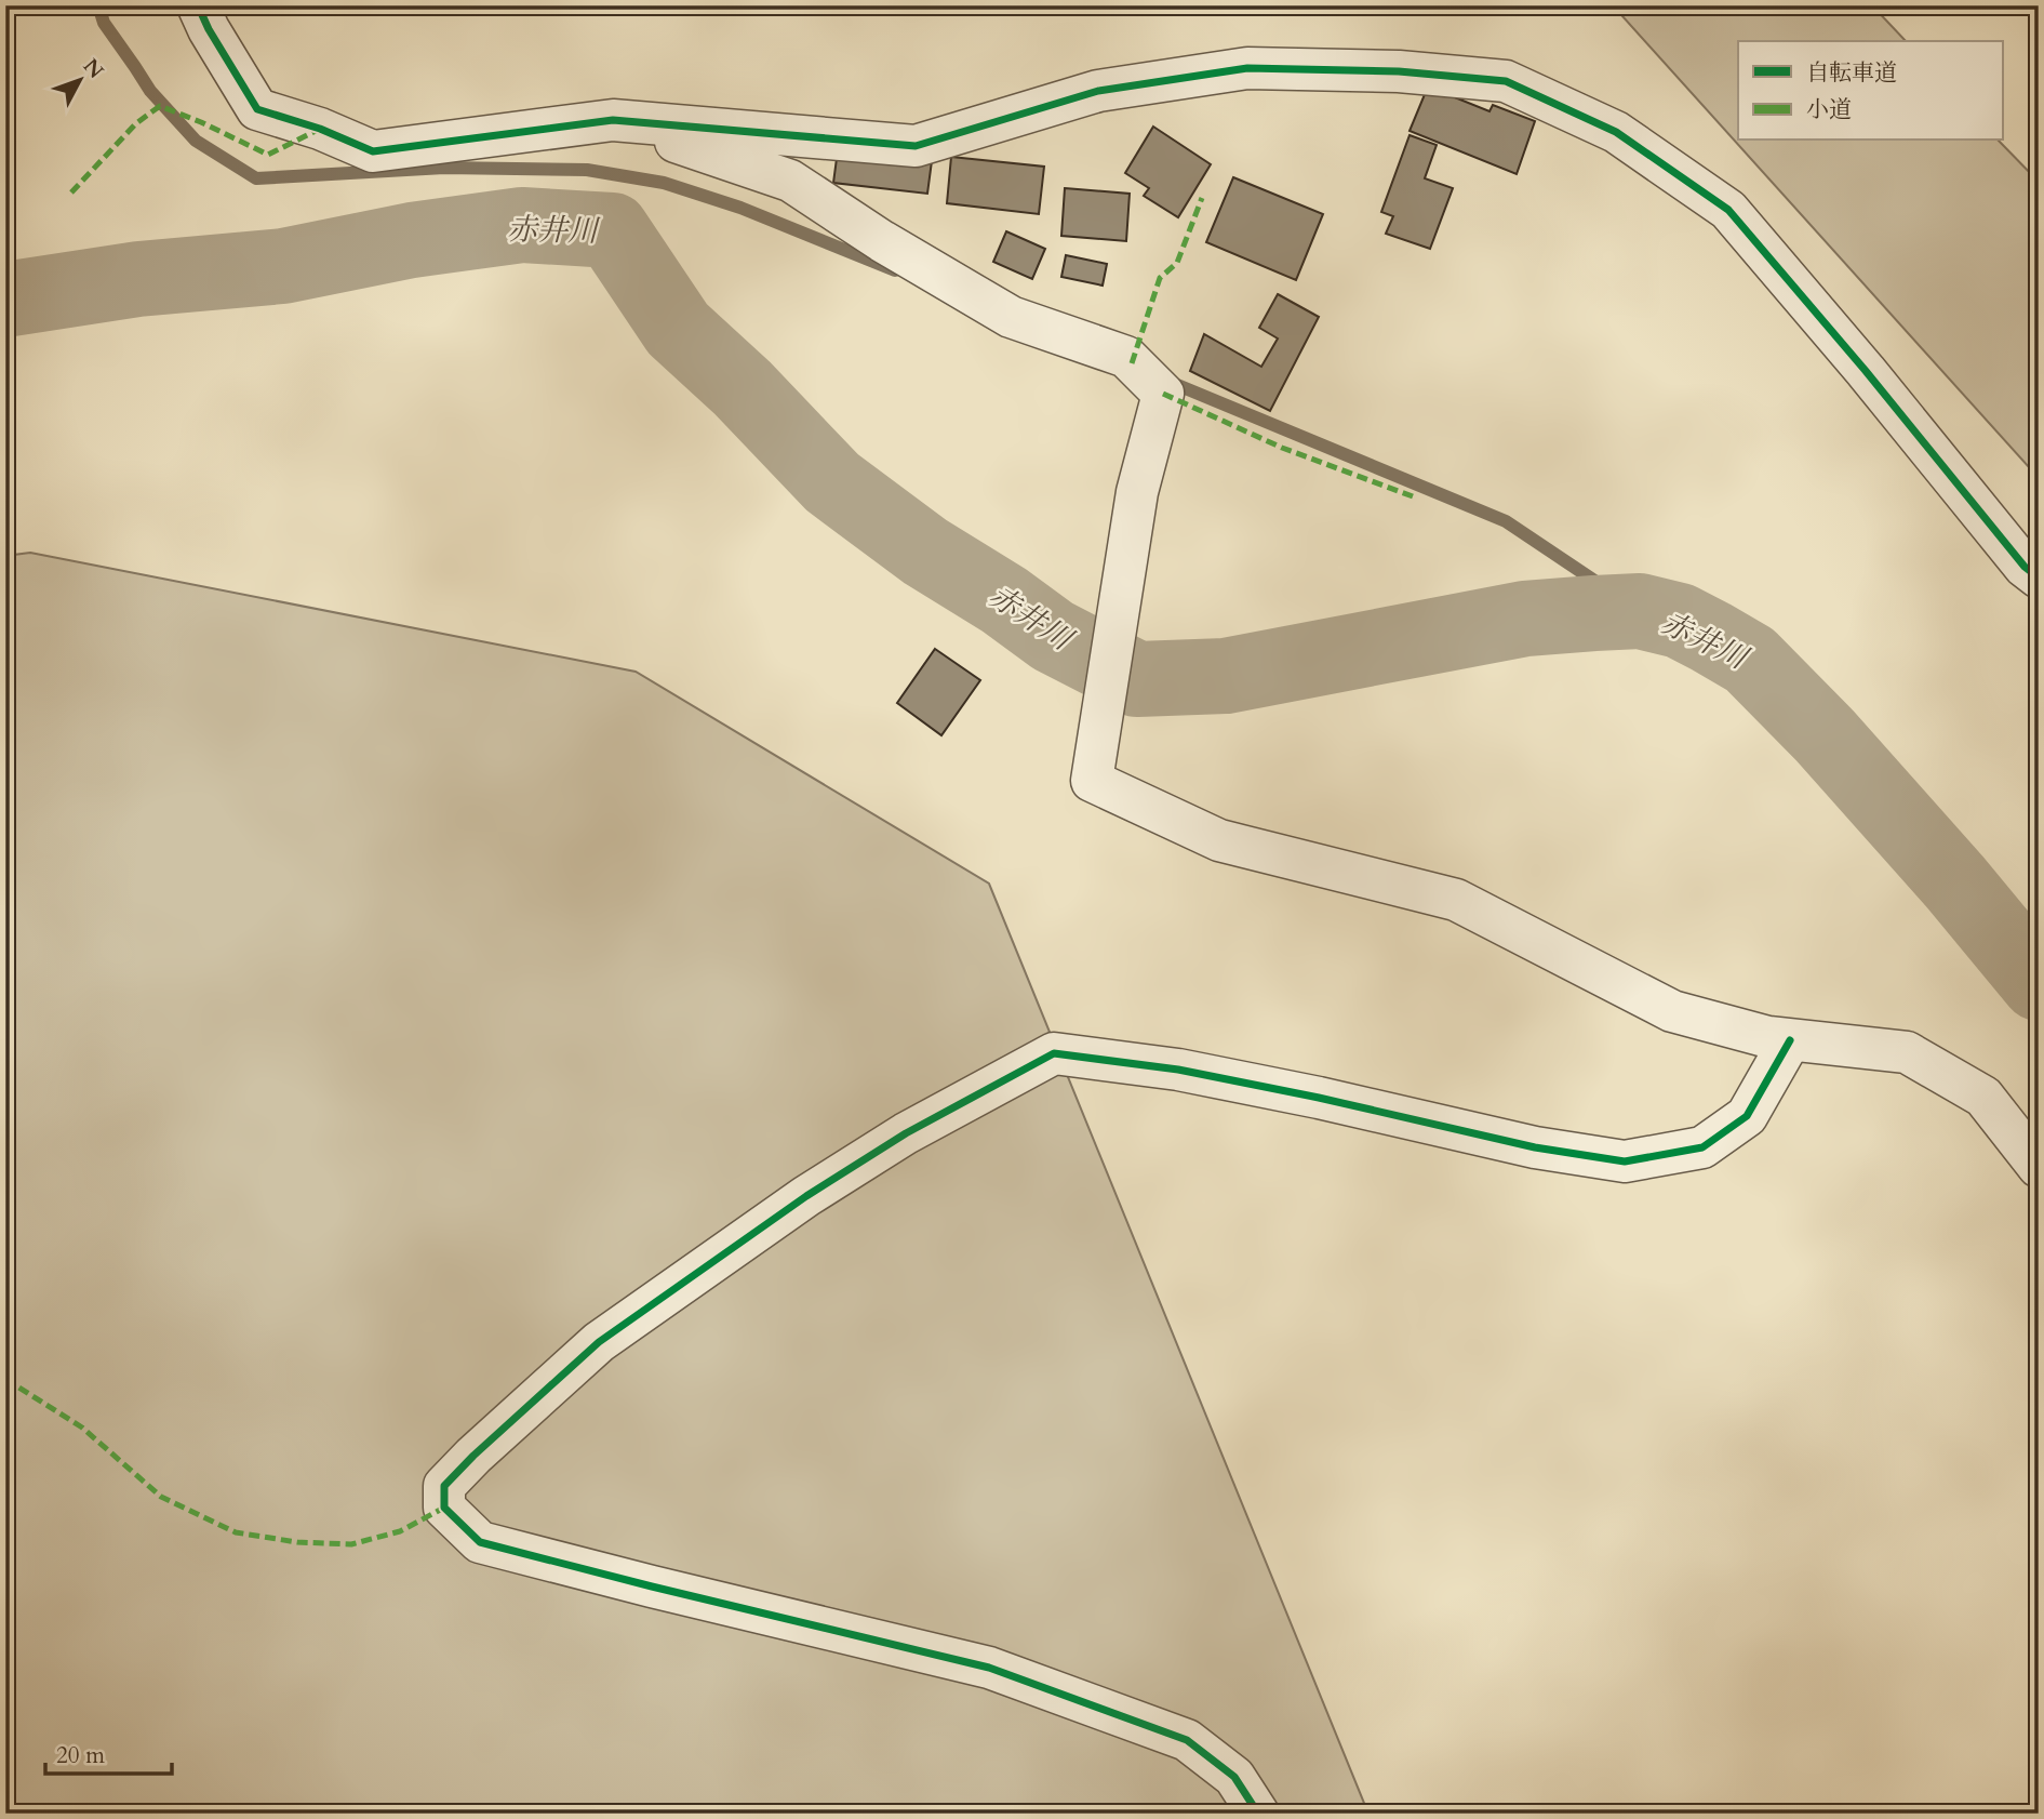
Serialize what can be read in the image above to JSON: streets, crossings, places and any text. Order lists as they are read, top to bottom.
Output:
{
  "water": ["赤井川"],
  "legend": ["自転車道", "小道"],
  "scale_bar": "20 m",
  "north": "top right"
}
